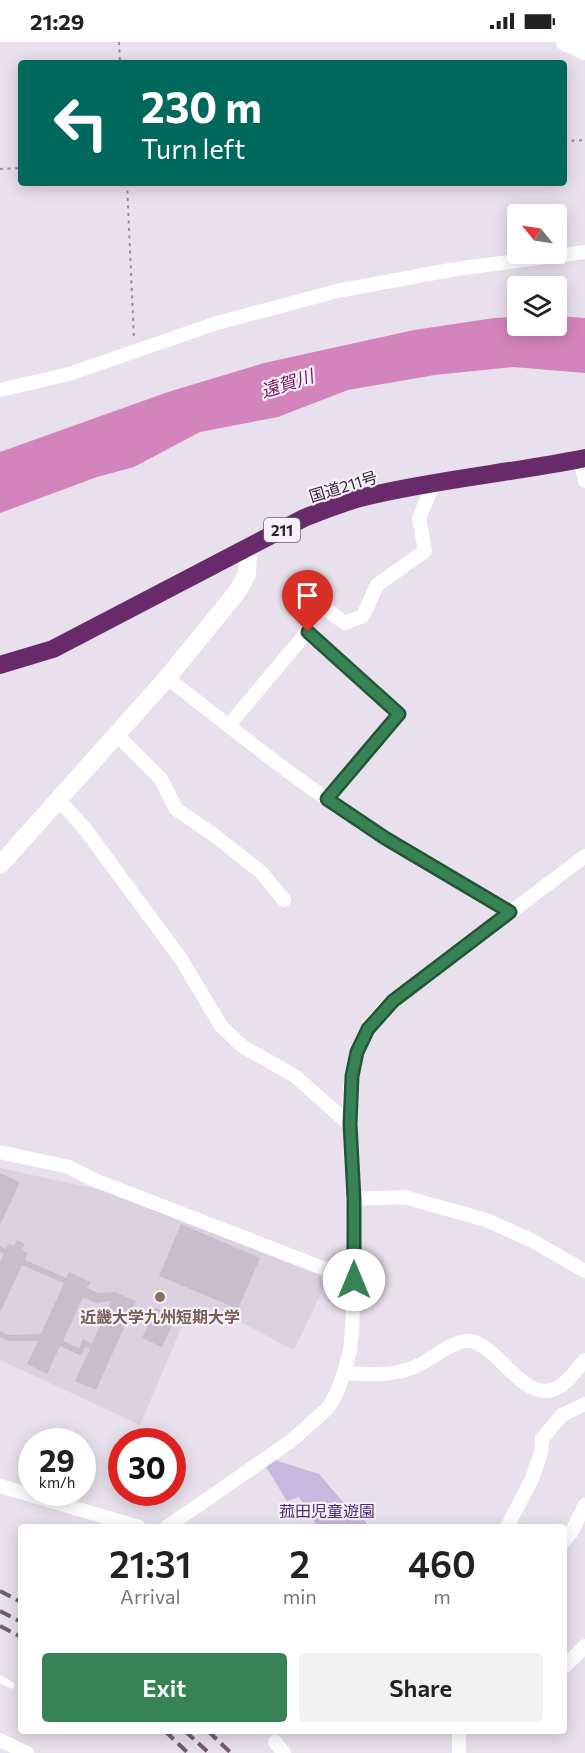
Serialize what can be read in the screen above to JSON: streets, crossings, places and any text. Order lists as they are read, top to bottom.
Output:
{
  "streets": {
    "highway": ["国道211号", "211"]
  },
  "water": ["遠賀川"],
  "parks": ["菰田児童遊園"],
  "places": ["近畿大学九州短期大学"],
  "north": "top left",
  "page": {
    "status": "21:29",
    "turn": ["230 m", "Turn left"],
    "speed": "29 km/h",
    "limit": "30",
    "eta": [
      "21:31",
      "Arrival",
      "2",
      "min",
      "460",
      "m"
    ],
    "buttons": ["Exit", "Share"]
  }
}
